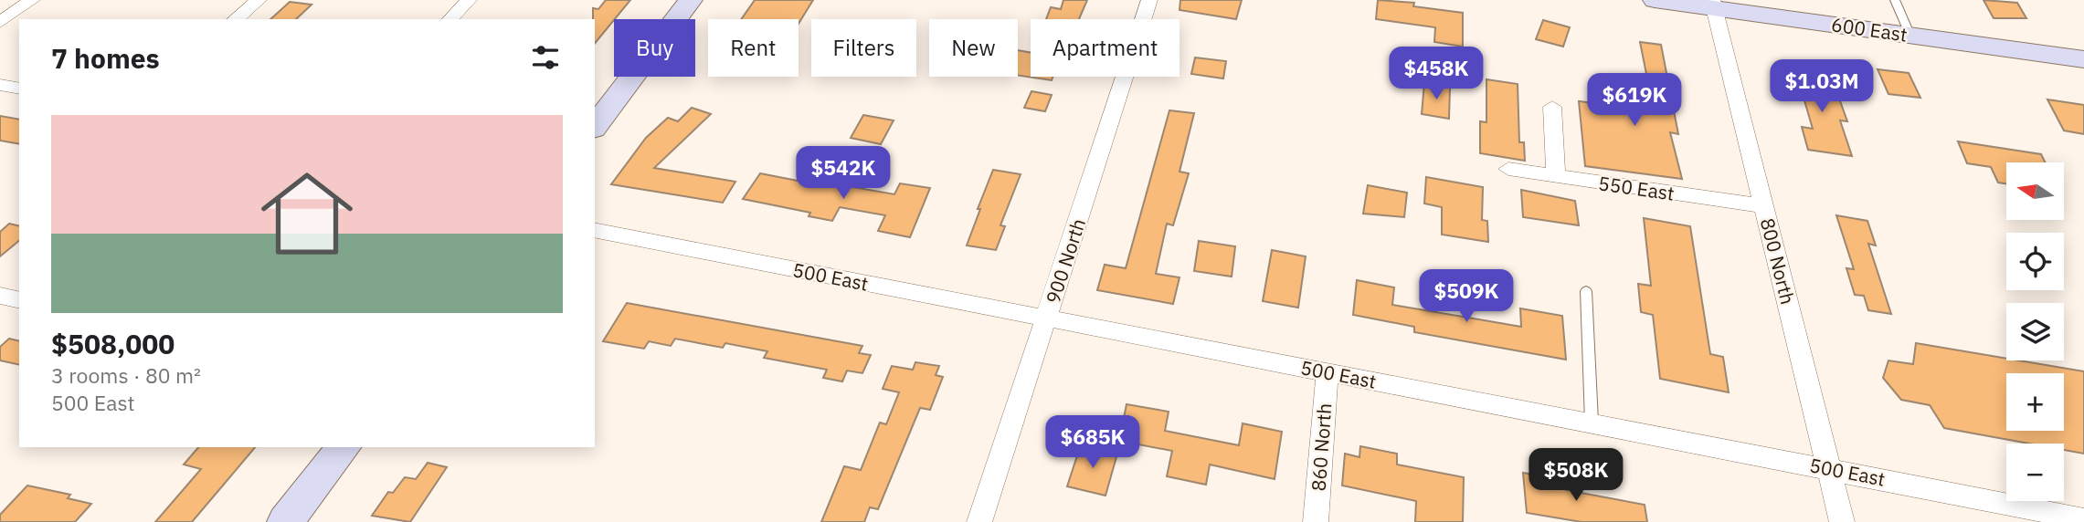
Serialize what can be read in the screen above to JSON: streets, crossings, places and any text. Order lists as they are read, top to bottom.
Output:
{
  "streets": {
    "street": [
      "600 East",
      "550 East",
      "900 North",
      "800 North",
      "500 East",
      "860 North"
    ]
  },
  "crossings": [
    ["600 East", "800 North"],
    ["550 East", "800 North"],
    ["900 North", "500 East"],
    ["800 North", "500 East"],
    ["500 East", "860 North"]
  ],
  "north": "left",
  "page": {
    "chip": [
      "Buy",
      "Rent",
      "Filters",
      "New",
      "Apartment"
    ],
    "heading": "7 homes",
    "price": [
      "$458K",
      "$1.03M",
      "$619K",
      "$542K",
      "$509K",
      "$685K",
      "$508K"
    ],
    "list": [
      {
        "name": "$508,000",
        "note": "3 rooms · 80 m² · 500 East"
      }
    ],
    "map_buttons": ["+", "−"]
  }
}
